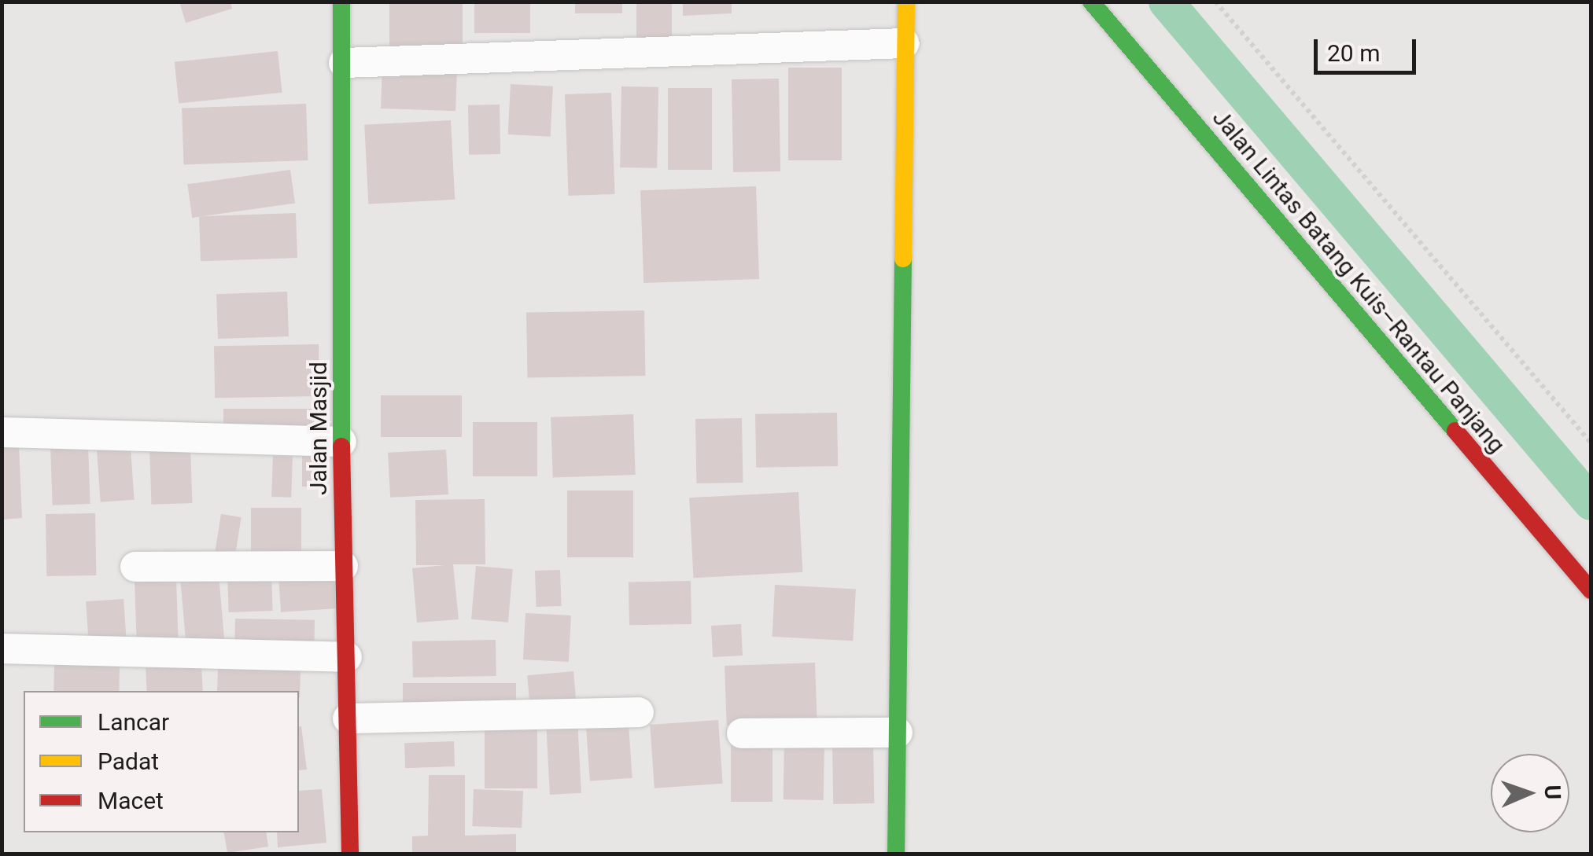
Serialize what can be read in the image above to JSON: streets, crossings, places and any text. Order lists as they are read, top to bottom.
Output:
{
  "streets": {
    "street": ["Jalan Lintas Batang Kuis–Rantau Panjang", "Jalan Masjid"]
  },
  "legend": ["Lancar", "Padat", "Macet"],
  "scale_bar": "20 m",
  "north": "right"
}
